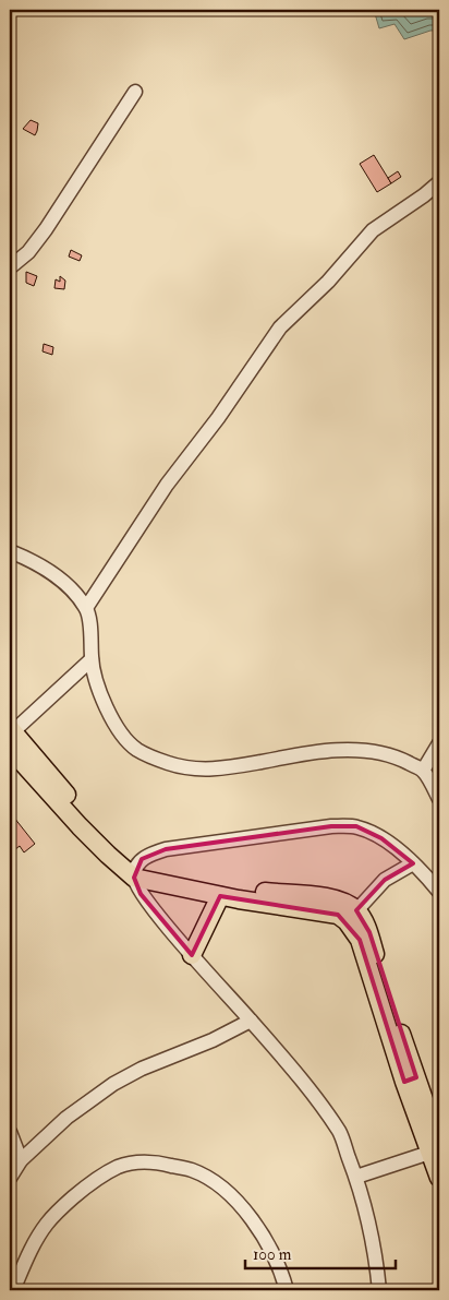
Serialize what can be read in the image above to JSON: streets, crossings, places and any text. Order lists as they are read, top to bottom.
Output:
{
  "scale_bar": "100 m"
}
